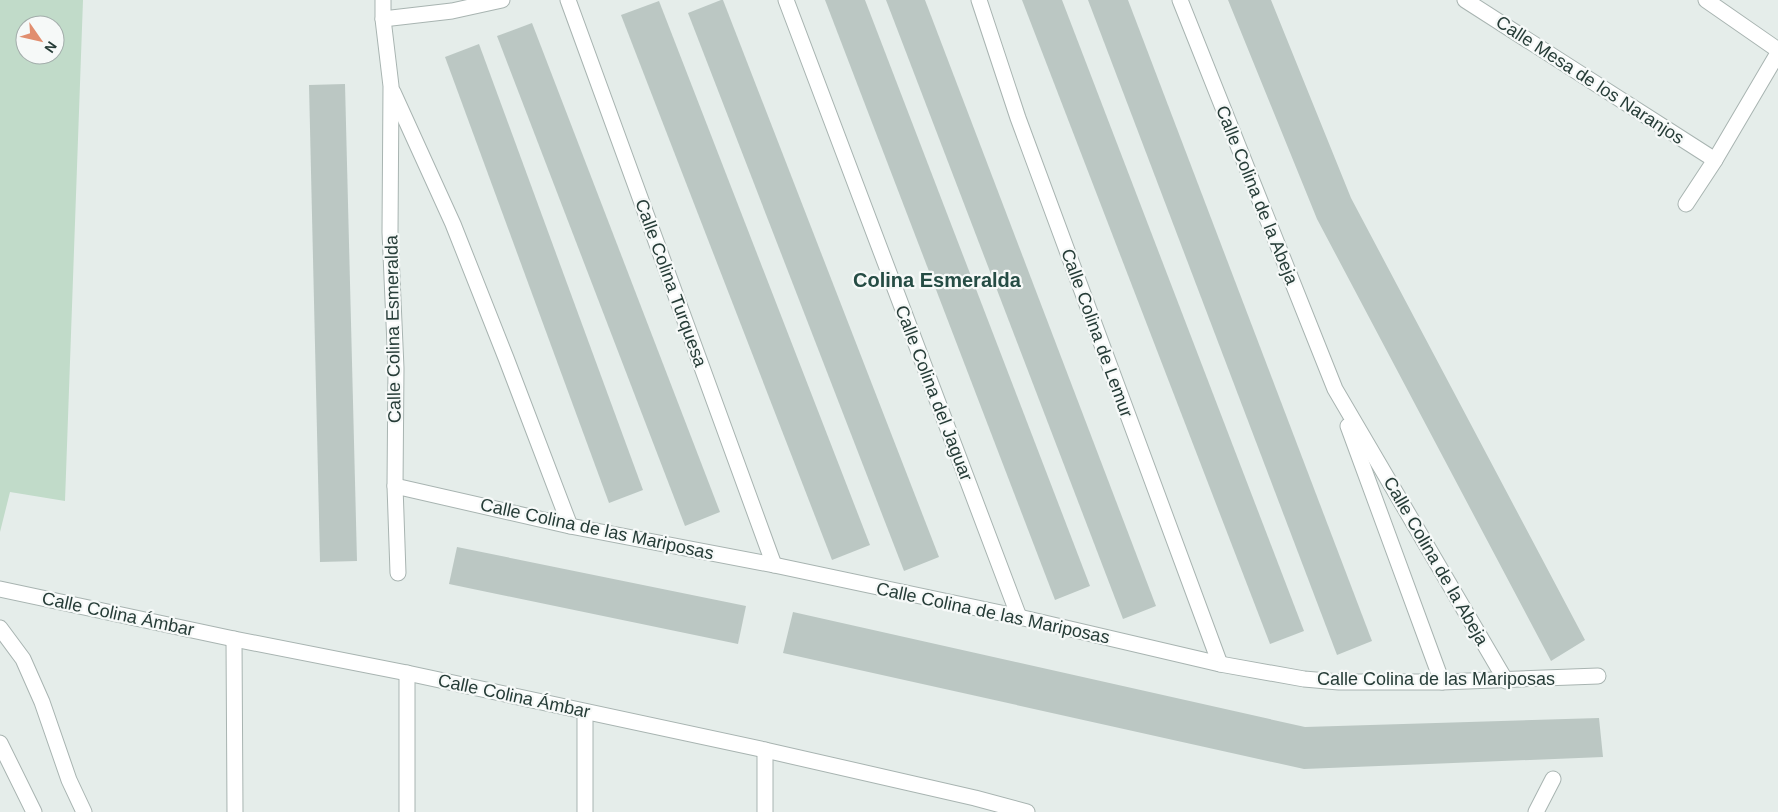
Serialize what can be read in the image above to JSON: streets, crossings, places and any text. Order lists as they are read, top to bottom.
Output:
{
  "streets": {
    "street": [
      "Calle Mesa de los Naranjos",
      "Calle Colina de la Abeja",
      "Calle Colina Turquesa",
      "Calle Colina Esmeralda",
      "Calle Colina de Lemur",
      "Calle Colina del Jaguar",
      "Calle Colina de las Mariposas",
      "Calle Colina Ámbar"
    ]
  },
  "crossings": [
    ["Calle Colina de la Abeja", "Calle Colina de las Mariposas"],
    ["Calle Colina Turquesa", "Calle Colina de las Mariposas"],
    ["Calle Colina Esmeralda", "Calle Colina de las Mariposas"],
    ["Calle Colina de Lemur", "Calle Colina de las Mariposas"],
    ["Calle Colina del Jaguar", "Calle Colina de las Mariposas"]
  ],
  "districts": ["Colina Esmeralda"],
  "north": "bottom right"
}
